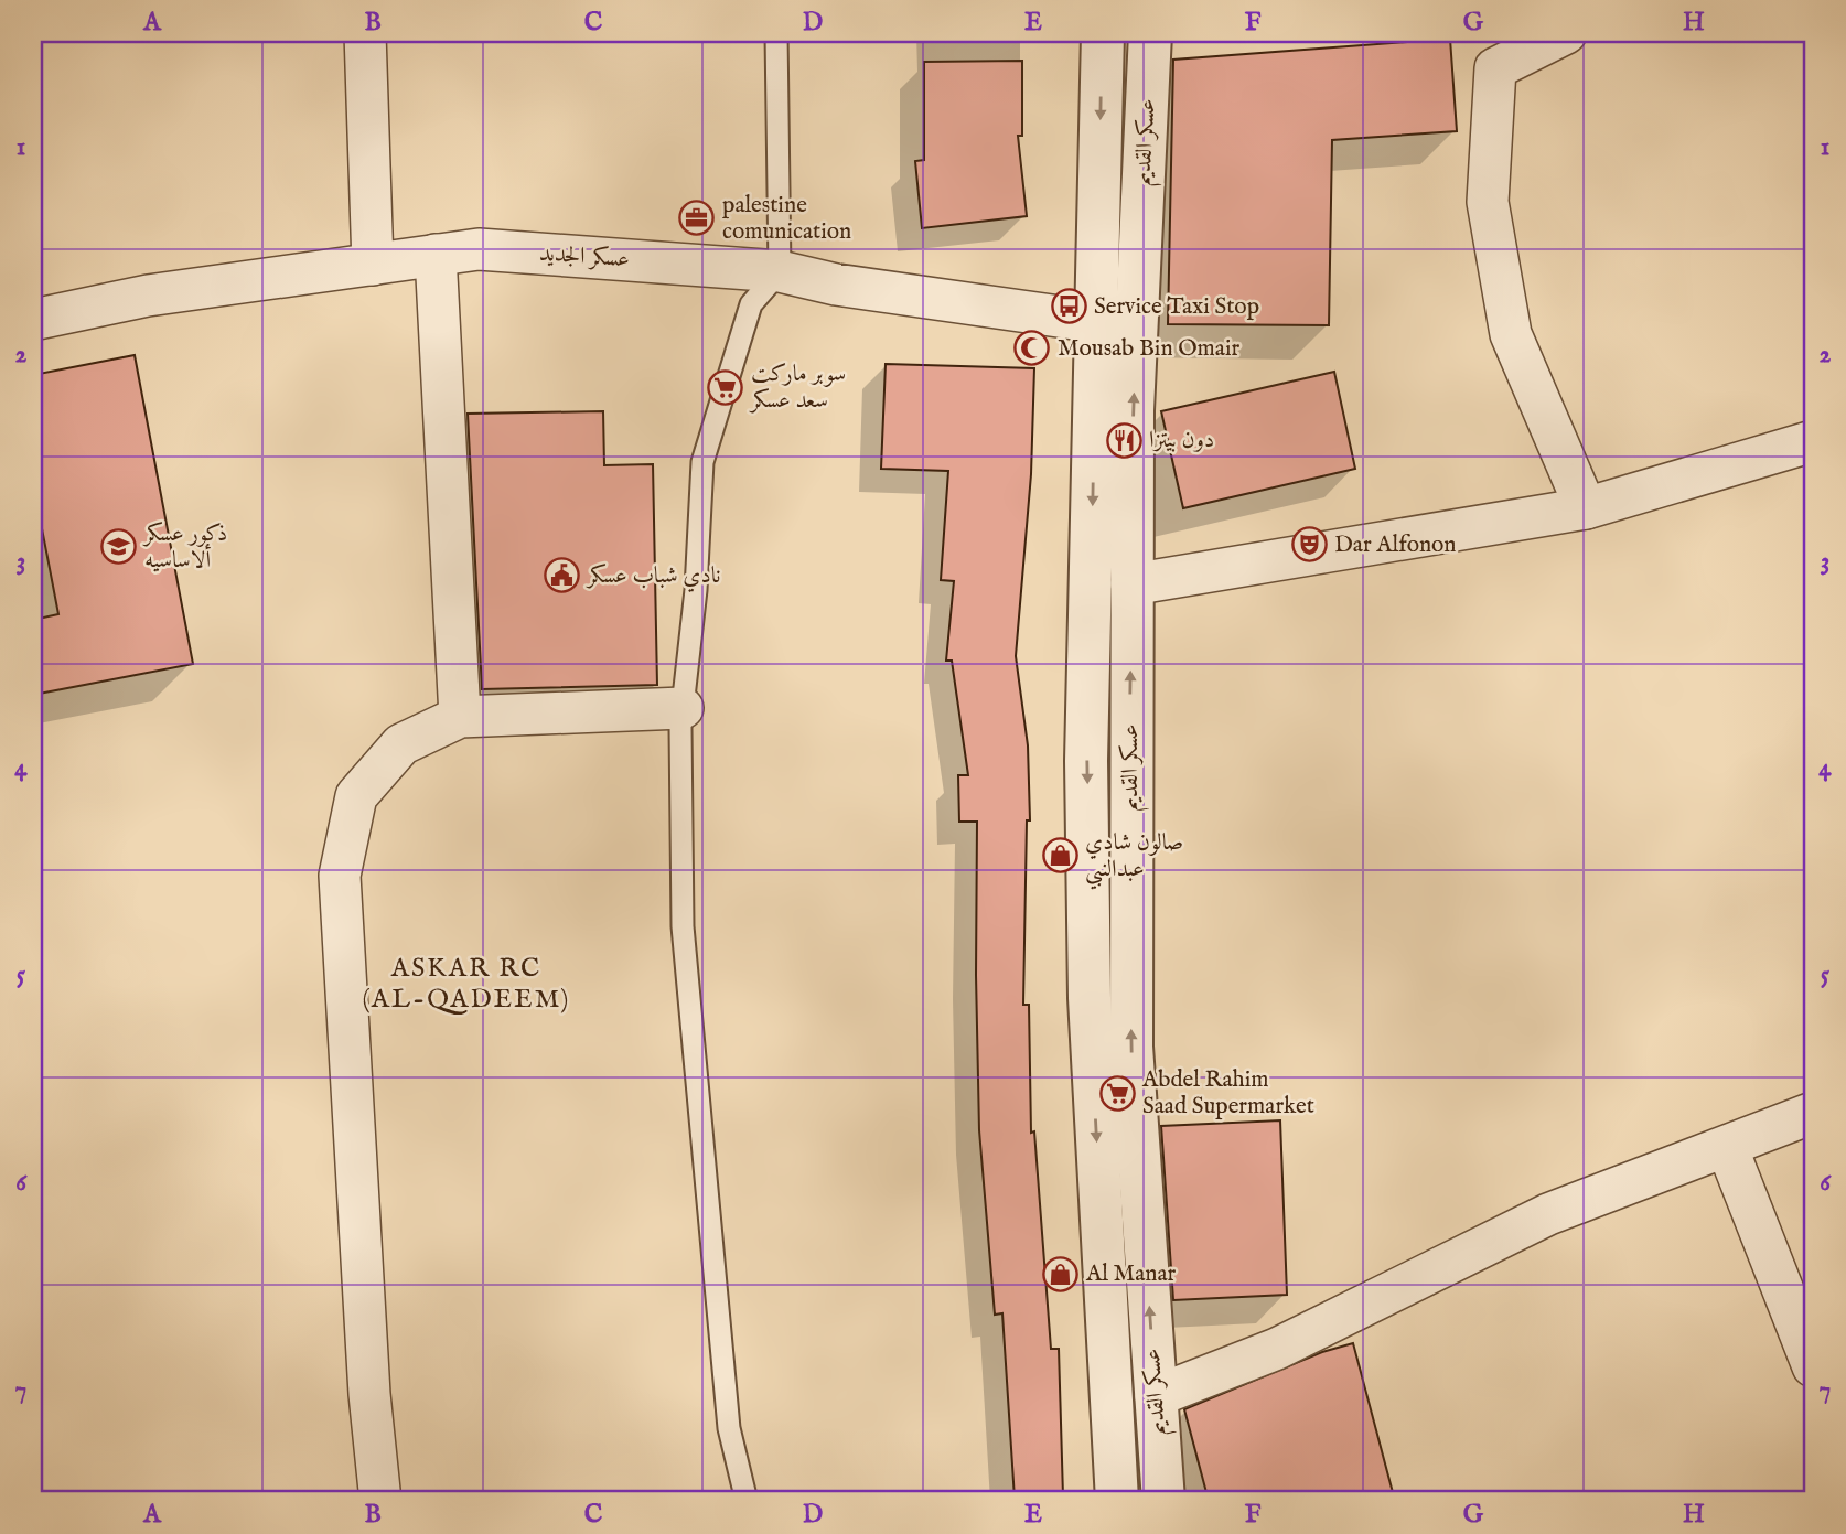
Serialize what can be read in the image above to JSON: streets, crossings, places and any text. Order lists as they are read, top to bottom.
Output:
{
  "streets": {
    "street": ["عسكر القديم", "عسكر الجديد"]
  },
  "crossings": [
    ["عسكر القديم", "عسكر الجديد"]
  ],
  "districts": ["ASKAR RC (AL-QADEEM)"],
  "places": {
    "office": ["palestine comunication"],
    "bus stop": ["Service Taxi Stop"],
    "mosque": ["Mousab Bin Omair"],
    "supermarket": ["سوبر ماركت سعد عسكر", "Abdel Rahim Saad Supermarket"],
    "restaurant": ["دون بيتزا"],
    "theatre": ["Dar Alfonon"],
    "school or university": ["ذكور عسكر ألاساسيه"],
    "public building": ["نادي شباب عسكر"],
    "shop": ["صالون شادي عبدالنبي", "Al Manar"]
  },
  "grid": {
    "columns": [
      "A",
      "B",
      "C",
      "D",
      "E",
      "F",
      "G",
      "H"
    ],
    "rows": [
      "1",
      "2",
      "3",
      "4",
      "5",
      "6",
      "7"
    ]
  }
}
